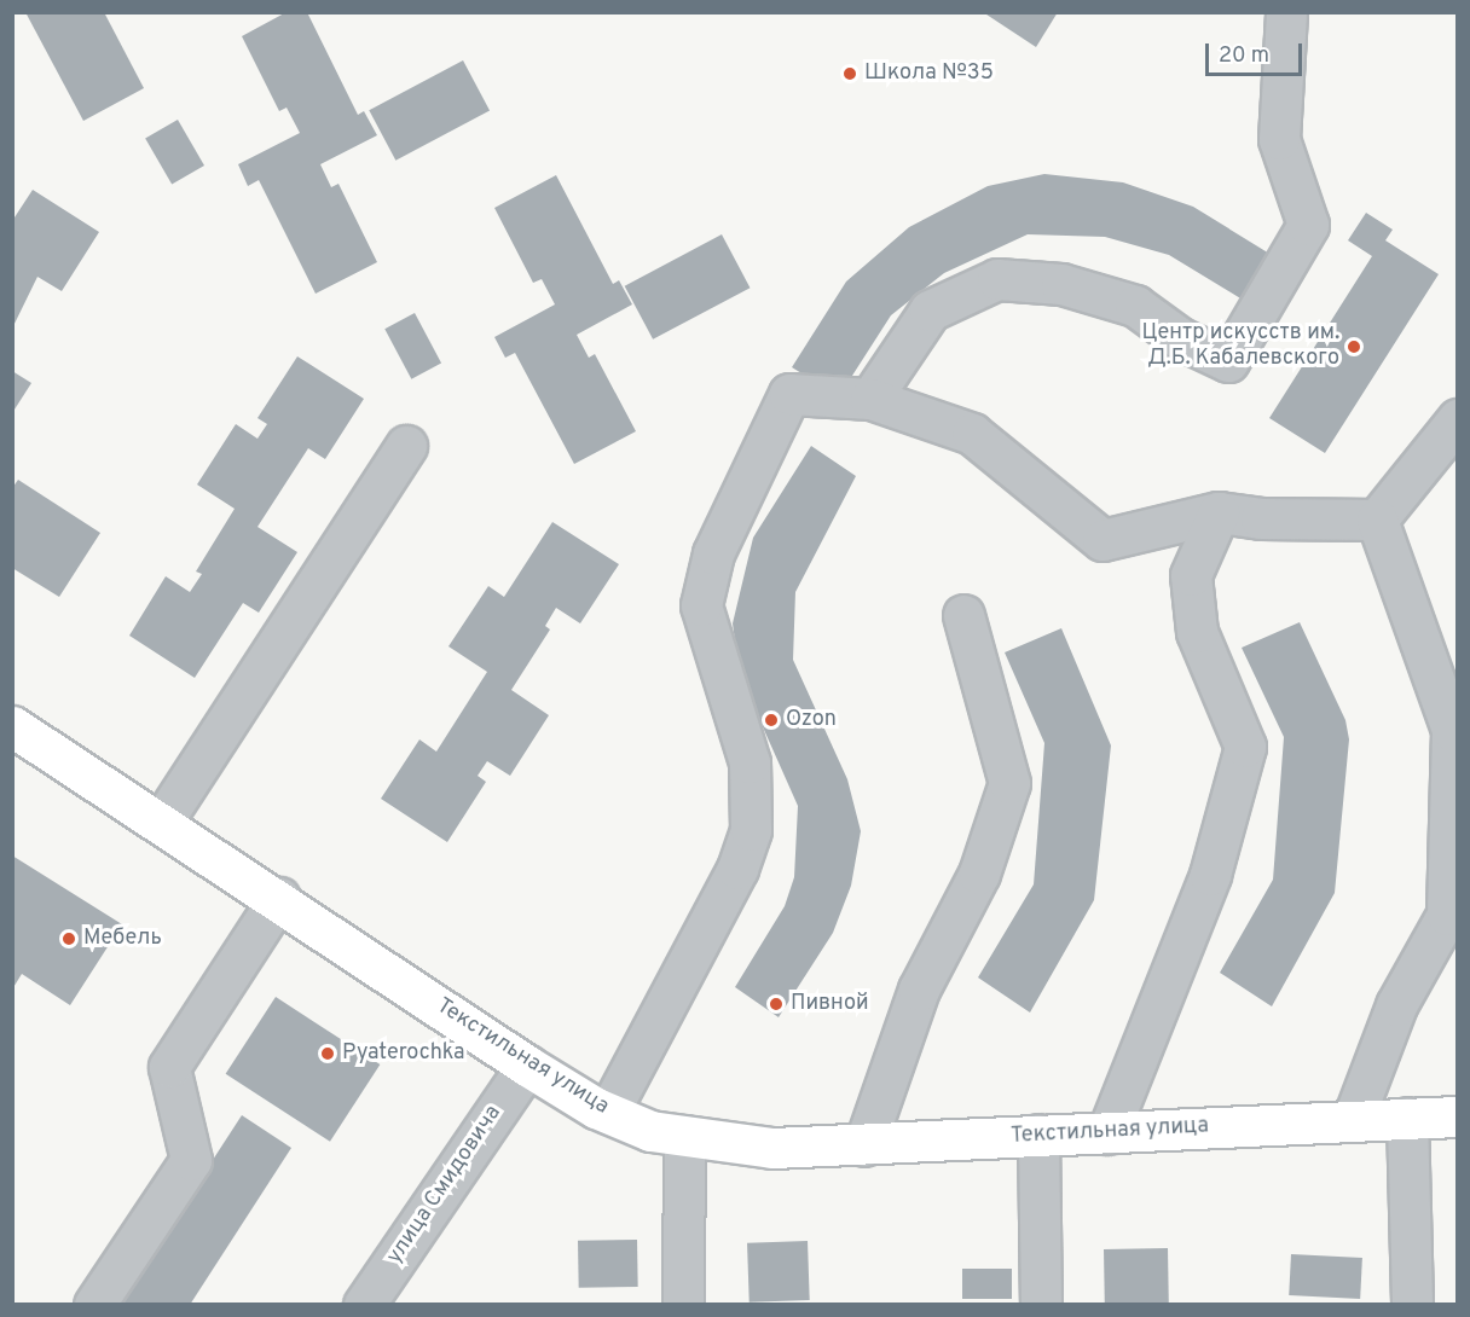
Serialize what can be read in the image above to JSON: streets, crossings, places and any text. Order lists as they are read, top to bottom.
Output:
{
  "streets": {
    "main road": ["Текстильная улица"],
    "street": ["улица Смидовича"]
  },
  "crossings": [
    ["Текстильная улица", "улица Смидовича"]
  ],
  "places": [
    "Школа №35",
    "Центр искусств им. Д.Б. Кабалевского",
    "Ozon",
    "Мебель",
    "Пивной",
    "Pyaterochka"
  ],
  "scale_bar": "20 m"
}
